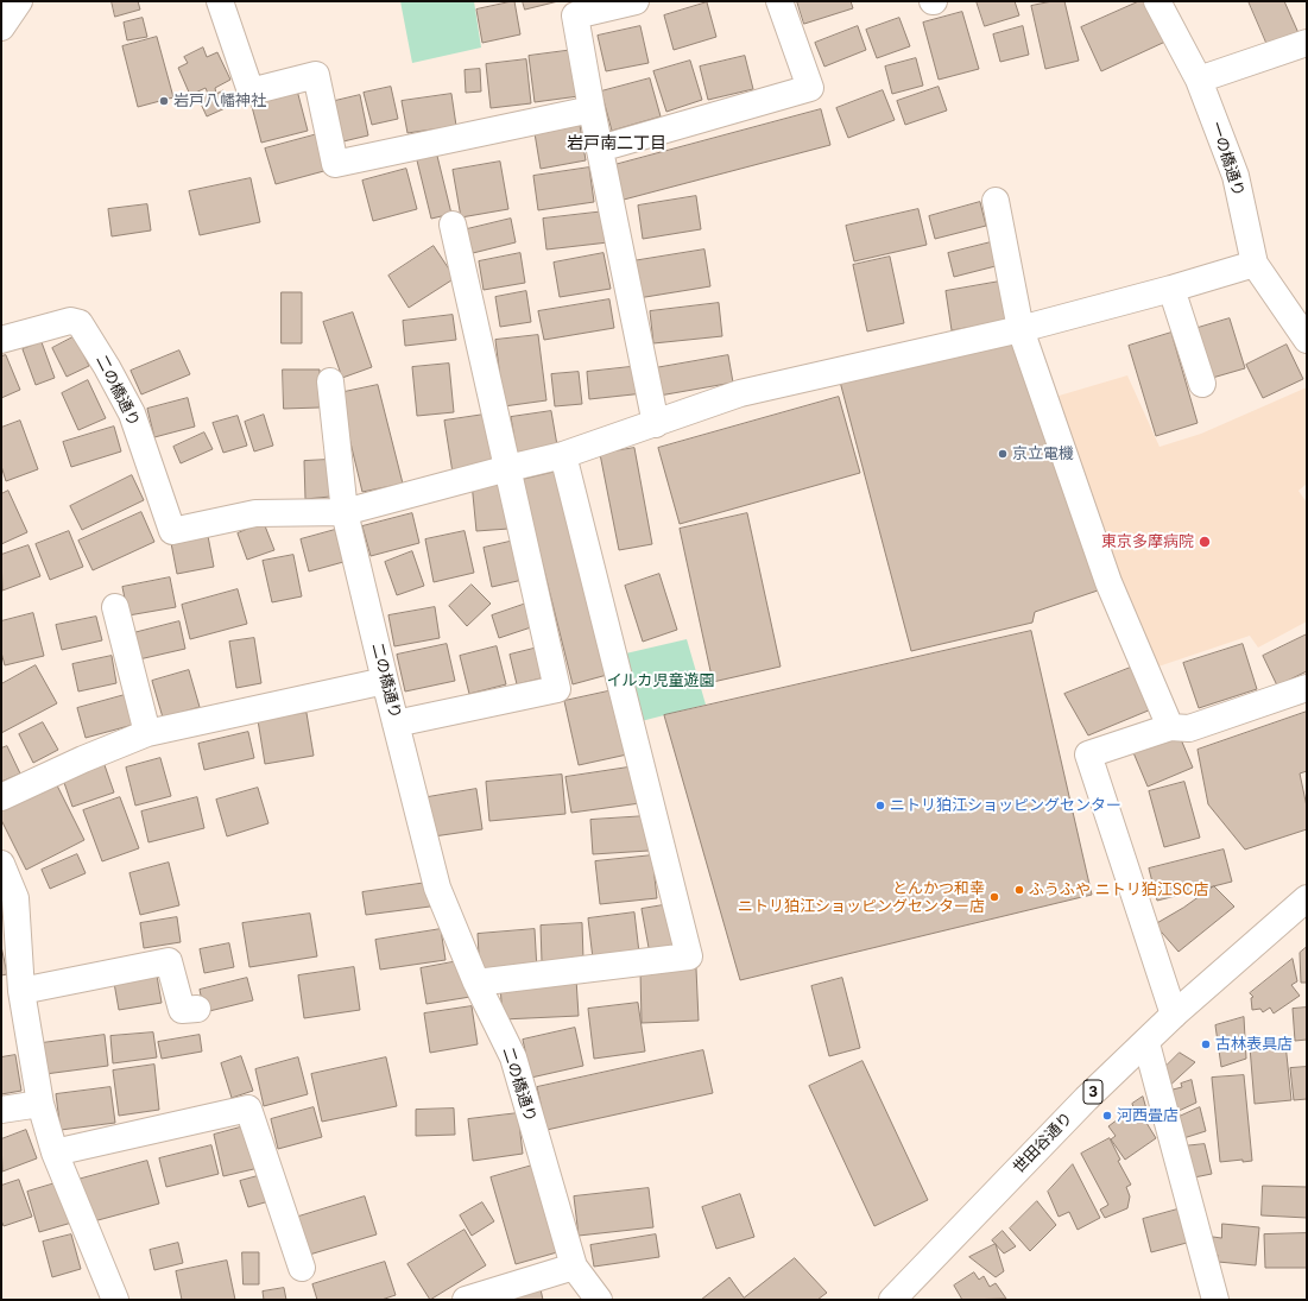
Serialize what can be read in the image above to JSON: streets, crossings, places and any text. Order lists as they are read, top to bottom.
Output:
{
  "streets": {
    "street": [
      "一の橋通り",
      "二の橋通り",
      "3",
      "世田谷通り"
    ]
  },
  "districts": ["岩戸南二丁目"],
  "parks": ["イルカ児童遊園"],
  "places": [
    "岩戸八幡神社",
    "京立電機",
    "東京多摩病院",
    "ニトリ狛江ショッピングセンター",
    "ふうふや ニトリ狛江SC店",
    "とんかつ和幸 ニトリ狛江ショッピングセンター店",
    "古林表具店",
    "河西畳店"
  ]
}
